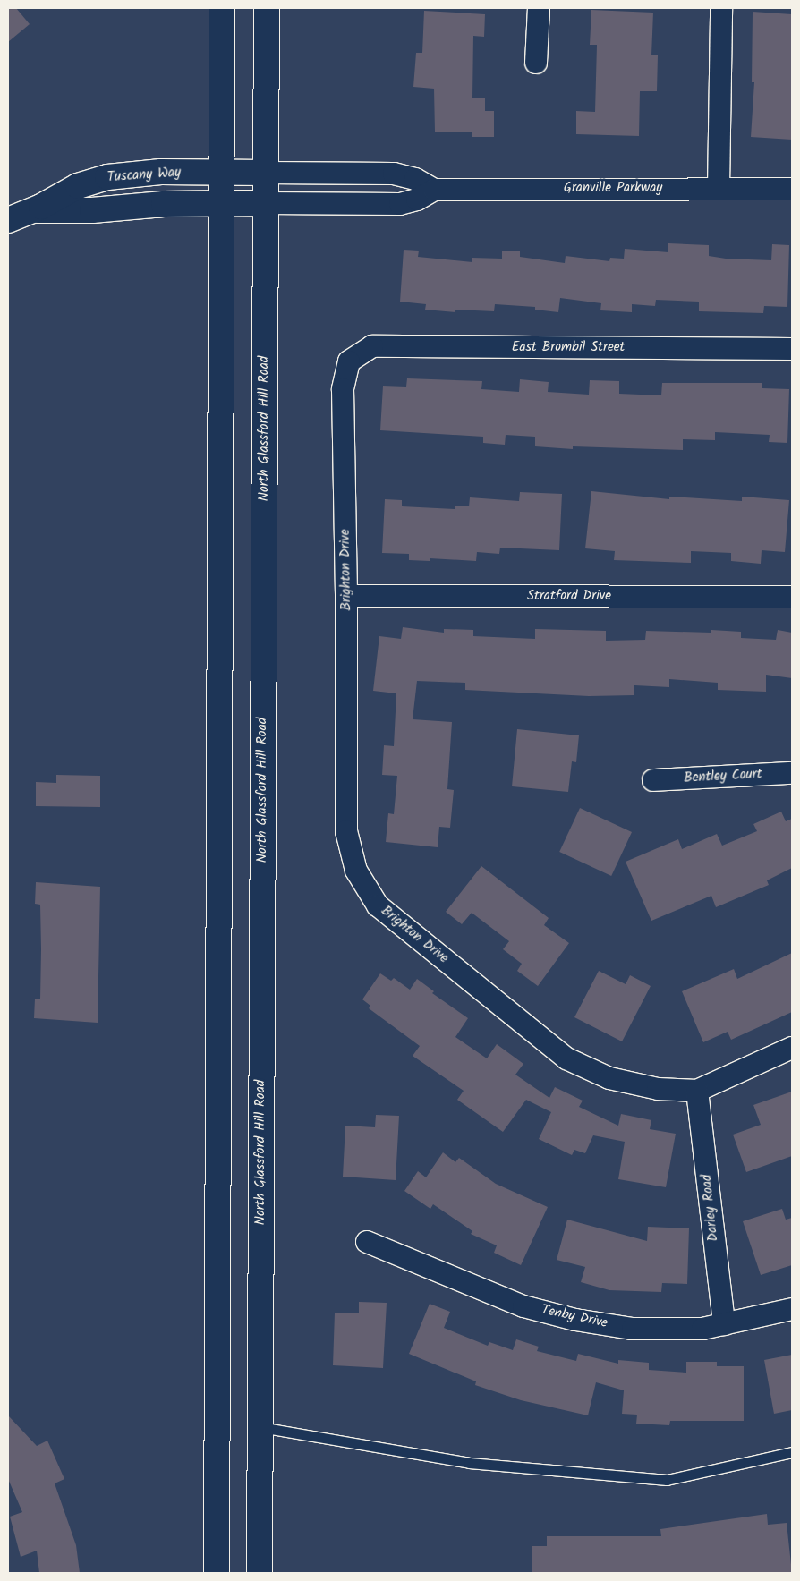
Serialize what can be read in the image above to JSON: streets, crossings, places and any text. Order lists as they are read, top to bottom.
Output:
{
  "streets": {
    "main road": ["Tuscany Way", "North Glassford Hill Road"],
    "street": [
      "Granville Parkway",
      "East Brombil Street",
      "Brighton Drive",
      "Stratford Drive",
      "Bentley Court",
      "Darley Road",
      "Tenby Drive"
    ]
  },
  "crossings": [
    ["Tuscany Way", "Granville Parkway"],
    ["Tuscany Way", "North Glassford Hill Road"],
    ["Granville Parkway", "North Glassford Hill Road"],
    ["East Brombil Street", "Brighton Drive"],
    ["Brighton Drive", "Stratford Drive"],
    ["Brighton Drive", "Darley Road"],
    ["Darley Road", "Tenby Drive"]
  ]
}
